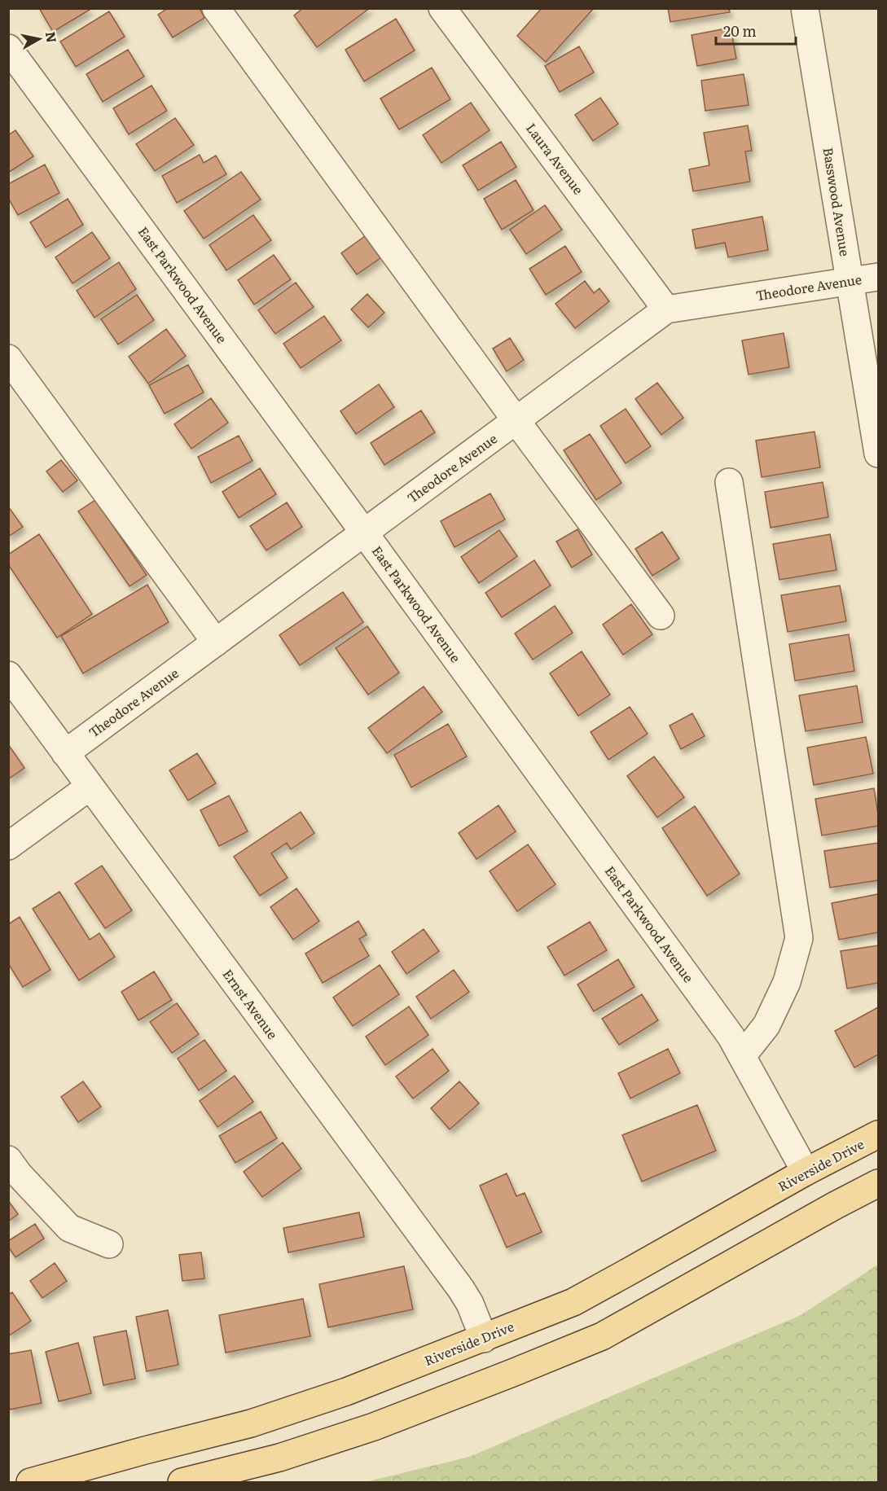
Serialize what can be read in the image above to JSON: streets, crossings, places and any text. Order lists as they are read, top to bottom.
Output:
{
  "streets": {
    "main road": ["Riverside Drive"],
    "street": [
      "Laura Avenue",
      "Basswood Avenue",
      "East Parkwood Avenue",
      "Theodore Avenue",
      "Ernst Avenue"
    ]
  },
  "crossings": [
    ["Laura Avenue", "Theodore Avenue"],
    ["Basswood Avenue", "Theodore Avenue"],
    ["East Parkwood Avenue", "Theodore Avenue"],
    ["East Parkwood Avenue", "Riverside Drive"],
    ["Theodore Avenue", "Ernst Avenue"],
    ["Ernst Avenue", "Riverside Drive"]
  ],
  "scale_bar": "20 m",
  "north": "right"
}
